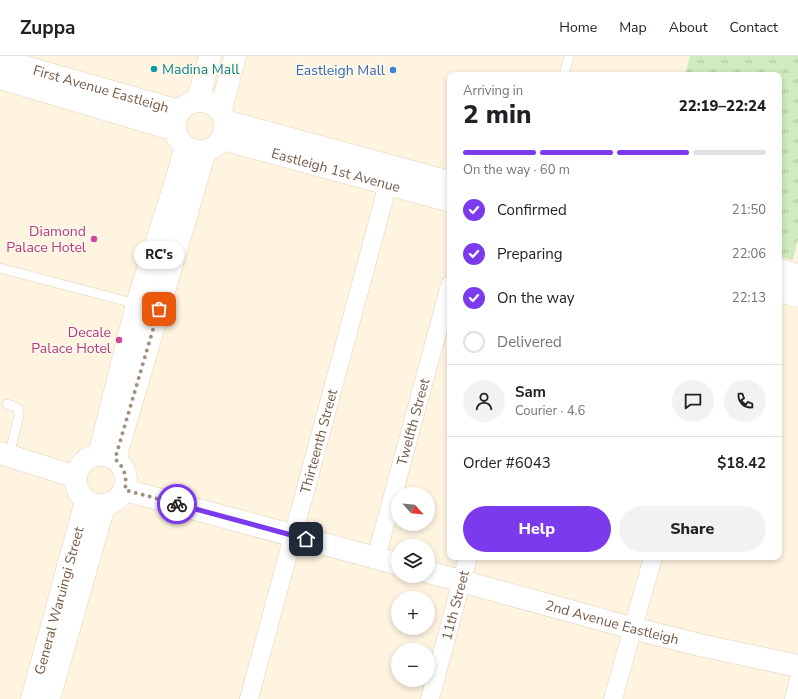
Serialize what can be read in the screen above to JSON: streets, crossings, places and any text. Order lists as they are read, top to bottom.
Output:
{
  "streets": {
    "main road": [
      "First Avenue Eastleigh",
      "Eastleigh 1st Avenue",
      "General Waruingi Street",
      "2nd Avenue Eastleigh"
    ],
    "street": ["Twelfth Street", "Thirteenth Street", "11th Street"]
  },
  "crossings": [
    ["First Avenue Eastleigh", "Eastleigh 1st Avenue"],
    ["Eastleigh 1st Avenue", "Thirteenth Street"],
    ["11th Street", "2nd Avenue Eastleigh"]
  ],
  "places": [
    "Madina Mall",
    "Eastleigh Mall",
    "Diamond Palace Hotel",
    "RC's",
    "Decale Palace Hotel"
  ],
  "north": "bottom right",
  "page": {
    "header": "Zuppa",
    "nav": [
      "Home",
      "Map",
      "About",
      "Contact"
    ],
    "heading": ["2 min", "Arriving in", "22:19–22:24"],
    "panel": [
      "Sam",
      "Courier · 4.6",
      "Order #6043",
      "$18.42"
    ],
    "bar": "On the way · 60 m",
    "list": [
      ["Confirmed", "21:50"],
      ["Preparing", "22:06"],
      ["On the way", "22:13"],
      "Delivered"
    ],
    "bubble": "RC's",
    "map_buttons": ["+", "−"],
    "buttons": ["Help", "Share"]
  }
}
